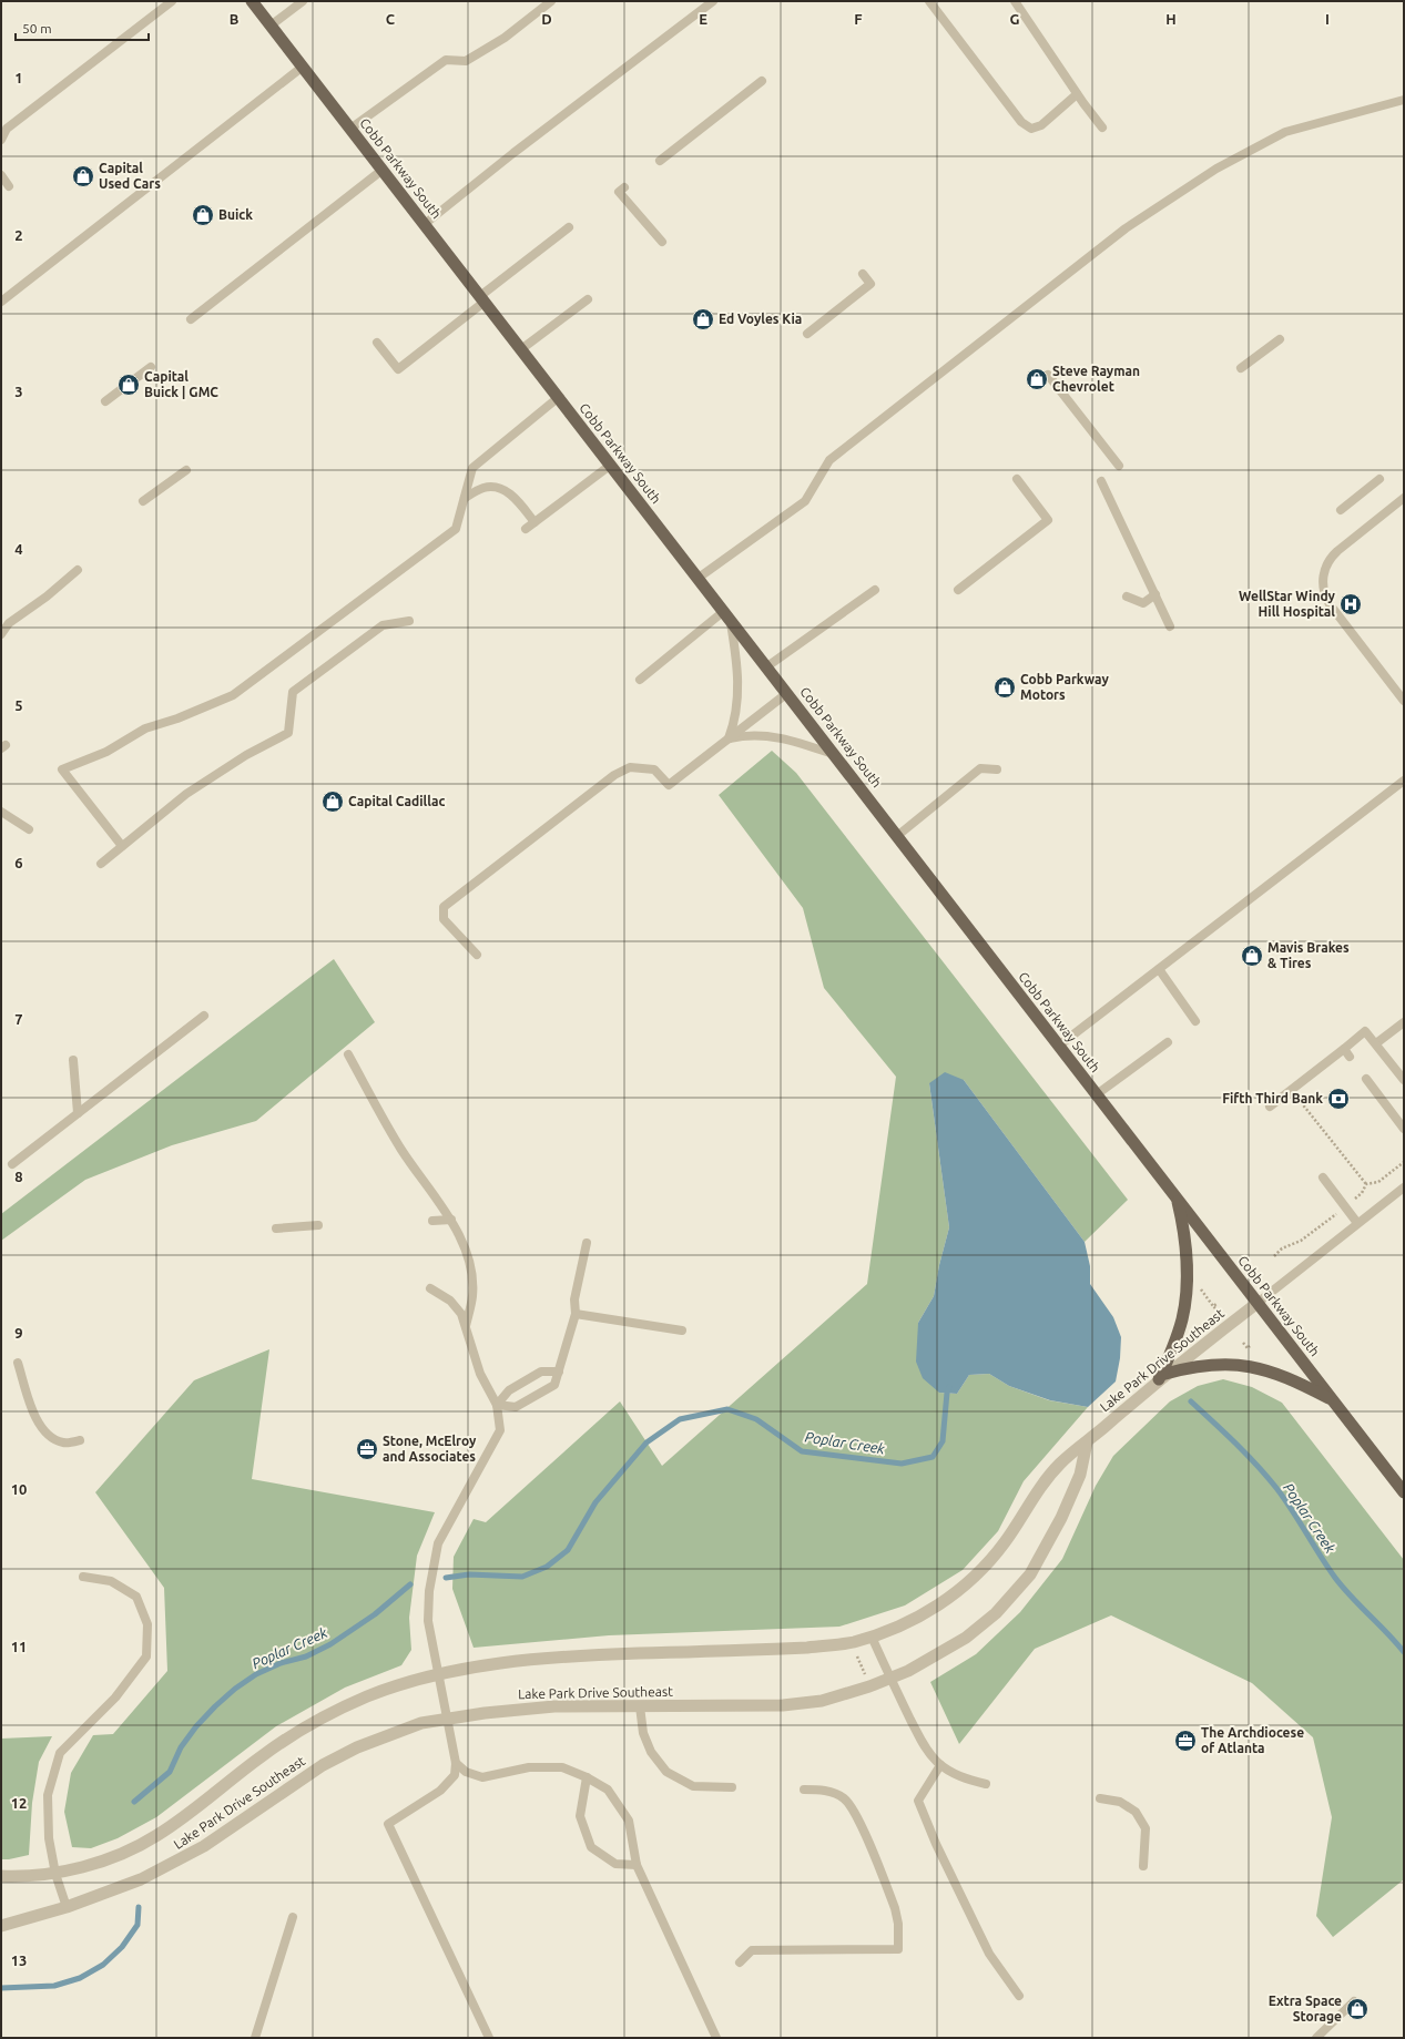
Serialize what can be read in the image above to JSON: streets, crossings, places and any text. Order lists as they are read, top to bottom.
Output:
{
  "streets": {
    "main road": ["Cobb Parkway South"],
    "street": ["Lake Park Drive Southeast"]
  },
  "crossings": [
    ["Cobb Parkway South", "Lake Park Drive Southeast"]
  ],
  "water": ["Poplar Creek"],
  "places": {
    "shop": [
      "Capital Used Cars",
      "Buick",
      "Ed Voyles Kia",
      "Steve Rayman Chevrolet",
      "Capital Buick | GMC",
      "Cobb Parkway Motors",
      "Capital Cadillac",
      "Mavis Brakes & Tires",
      "Extra Space Storage"
    ],
    "hospital": ["WellStar Windy Hill Hospital"],
    "bank": ["Fifth Third Bank"],
    "office": ["Stone, McElroy and Associates", "The Archdiocese of Atlanta"]
  },
  "scale_bar": "50 m",
  "grid": {
    "columns": [
      "B",
      "C",
      "D",
      "E",
      "F",
      "G",
      "H",
      "I"
    ],
    "rows": [
      "1",
      "2",
      "3",
      "4",
      "5",
      "6",
      "7",
      "8",
      "9",
      "10",
      "11",
      "12",
      "13"
    ]
  }
}
